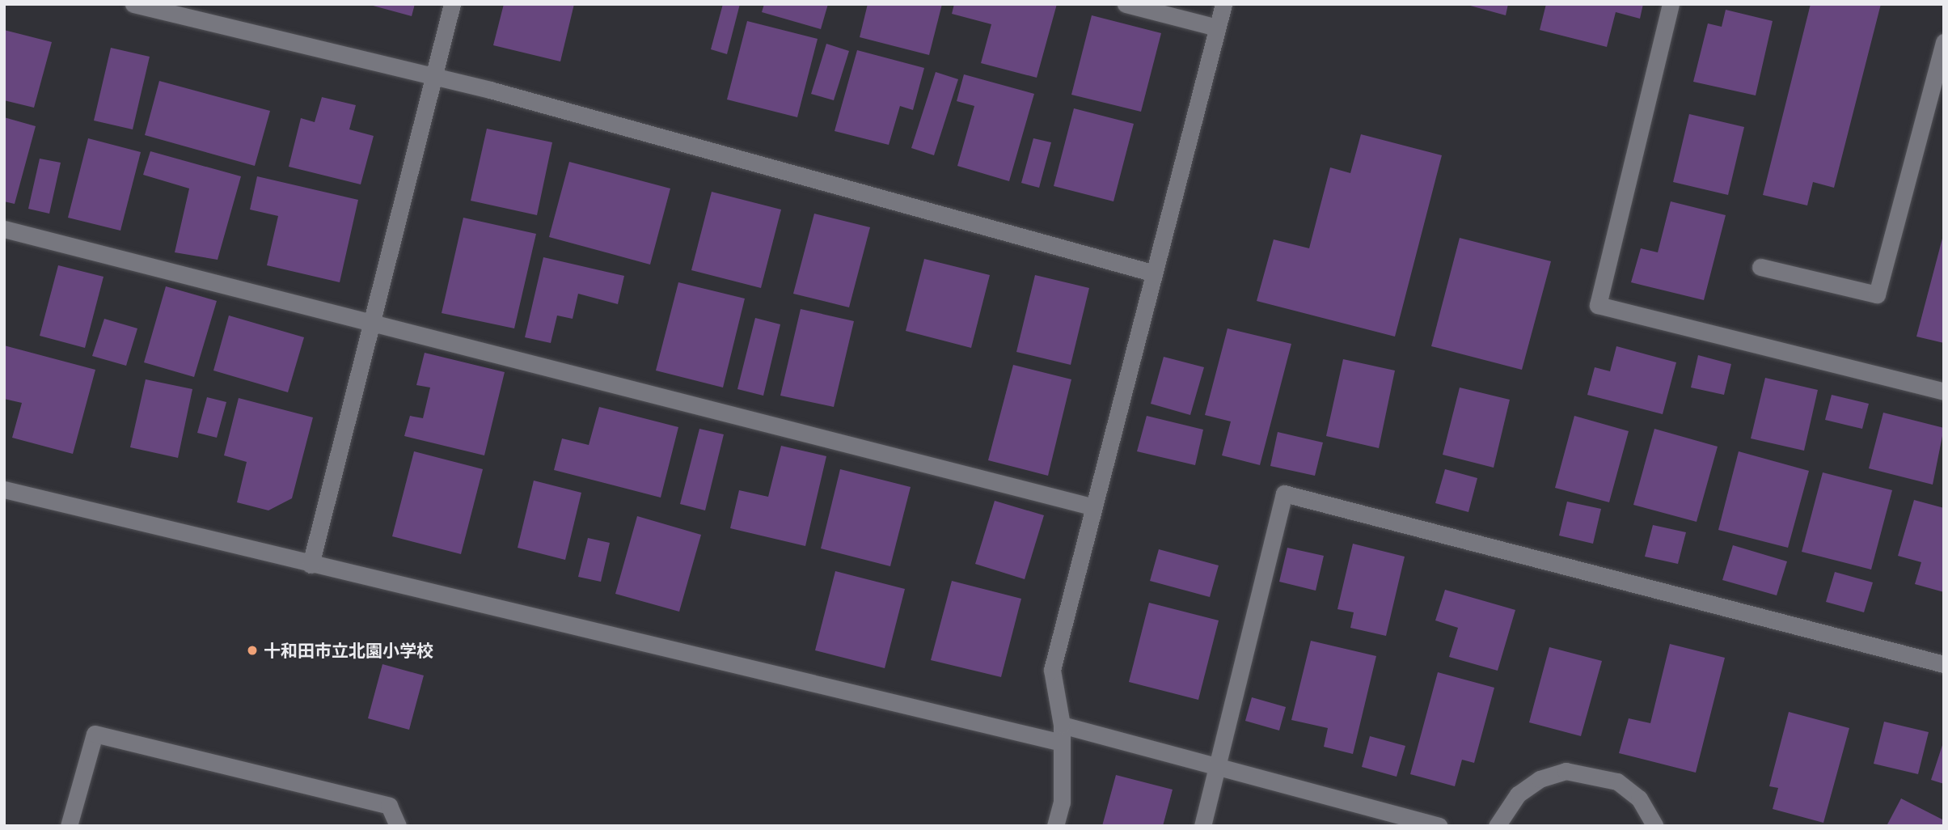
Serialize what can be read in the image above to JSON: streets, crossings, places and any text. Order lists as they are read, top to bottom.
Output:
{
  "places": ["十和田市立北園小学校"]
}
